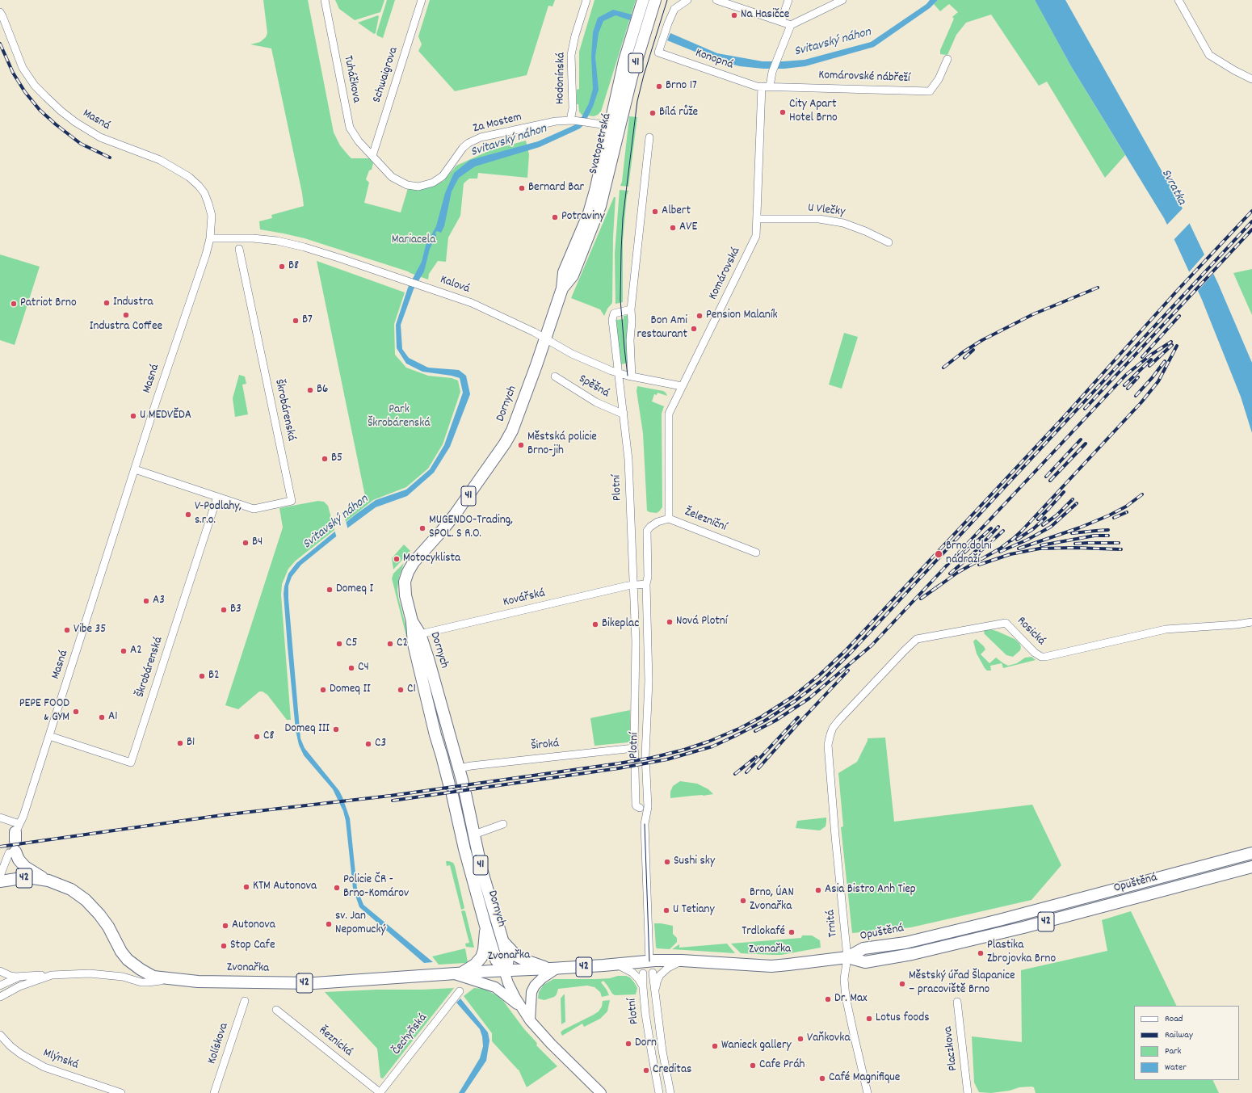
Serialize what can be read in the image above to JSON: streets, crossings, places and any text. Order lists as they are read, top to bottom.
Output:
{
  "streets": {
    "main road": [
      "41",
      "Svatopetrská",
      "Dornych",
      "42",
      "Opuštěná",
      "Zvonařka"
    ],
    "street": [
      "Konopná",
      "Schwaigrova",
      "Komárovské nábřeží",
      "Hodonínská",
      "Tuháčkova",
      "Masná",
      "Za Mostem",
      "U Vlečky",
      "Komárovská",
      "Kalová",
      "Spěšná",
      "Škrobárenská",
      "Plotní",
      "Železniční",
      "Kovářská",
      "Rosická",
      "Široká",
      "Trnitá",
      "Čechyňská",
      "Řeznická",
      "Kolískova",
      "Placzkova",
      "Mlýnská"
    ]
  },
  "crossings": [
    ["Konopná", "Komárovské nábřeží"],
    ["Konopná", "Komárovská"],
    ["Schwaigrova", "Tuháčkova"],
    ["Schwaigrova", "Za Mostem"],
    ["Komárovské nábřeží", "Komárovská"],
    ["Hodonínská", "Za Mostem"],
    ["Tuháčkova", "Za Mostem"],
    ["Masná", "Kalová"],
    ["Masná", "Škrobárenská"],
    ["Za Mostem", "Svatopetrská"],
    ["Svatopetrská", "Dornych"],
    ["U Vlečky", "Komárovská"],
    ["Komárovská", "Kalová"],
    ["Komárovská", "Železniční"],
    ["Kalová", "Dornych"],
    ["Spěšná", "Plotní"],
    ["Dornych", "Kovářská"],
    ["Dornych", "Široká"],
    ["Dornych", "Zvonařka"],
    ["Plotní", "Železniční"],
    ["Plotní", "Kovářská"],
    ["Plotní", "Široká"],
    ["Plotní", "Zvonařka"],
    ["Rosická", "Trnitá"],
    ["Opuštěná", "Trnitá"],
    ["Opuštěná", "Zvonařka"],
    ["Trnitá", "Zvonařka"],
    ["Čechyňská", "Řeznická"]
  ],
  "water": ["Svitavský náhon", "Svratka"],
  "parks": ["Mariacela", "Park Škrobárenská"],
  "places": [
    "Na Hasičce",
    "Brno 17",
    "City Apart Hotel Brno",
    "Bílá růže",
    "Bernard Bar",
    "Albert",
    "Potraviny",
    "AVE",
    "B8",
    "Industra",
    "Patriot Brno",
    "Industra Coffee",
    "Pension Malaník",
    "B7",
    "Bon Ami restaurant",
    "B6",
    "U MEDVĚDA",
    "Městská policie Brno-jih",
    "B5",
    "V-Podlahy, s.r.o.",
    "MUGENDO-Trading, SPOL. S R.O.",
    "B4",
    "Brno dolní nádraží",
    "Motocyklista",
    "Domeq I",
    "A3",
    "B3",
    "Nová Plotní",
    "Bikeplac",
    "Vibe 35",
    "C5",
    "C2",
    "A2",
    "C4",
    "B2",
    "Domeq II",
    "C1",
    "PEPE FOOD & GYM",
    "A1",
    "Domeq III",
    "C8",
    "B1",
    "C3",
    "Sushi sky",
    "KTM Autonova",
    "Policie ČR - Brno-Komárov",
    "Asia Bistro Anh Tiep",
    "Brno, ÚAN Zvonařka",
    "U Tetiany",
    "sv. Jan Nepomucký",
    "Autonova",
    "Trdlokafé",
    "Stop Cafe",
    "Plastika Zbrojovka Brno",
    "Městský úřad Šlapanice – pracoviště Brno",
    "Dr. Max",
    "Lotus foods",
    "Vaňkovka",
    "Dorn",
    "Wanieck gallery",
    "Cafe Práh",
    "Creditas",
    "Café Magnifique"
  ],
  "legend": [
    "Road",
    "Railway",
    "Park",
    "Water"
  ]
}
